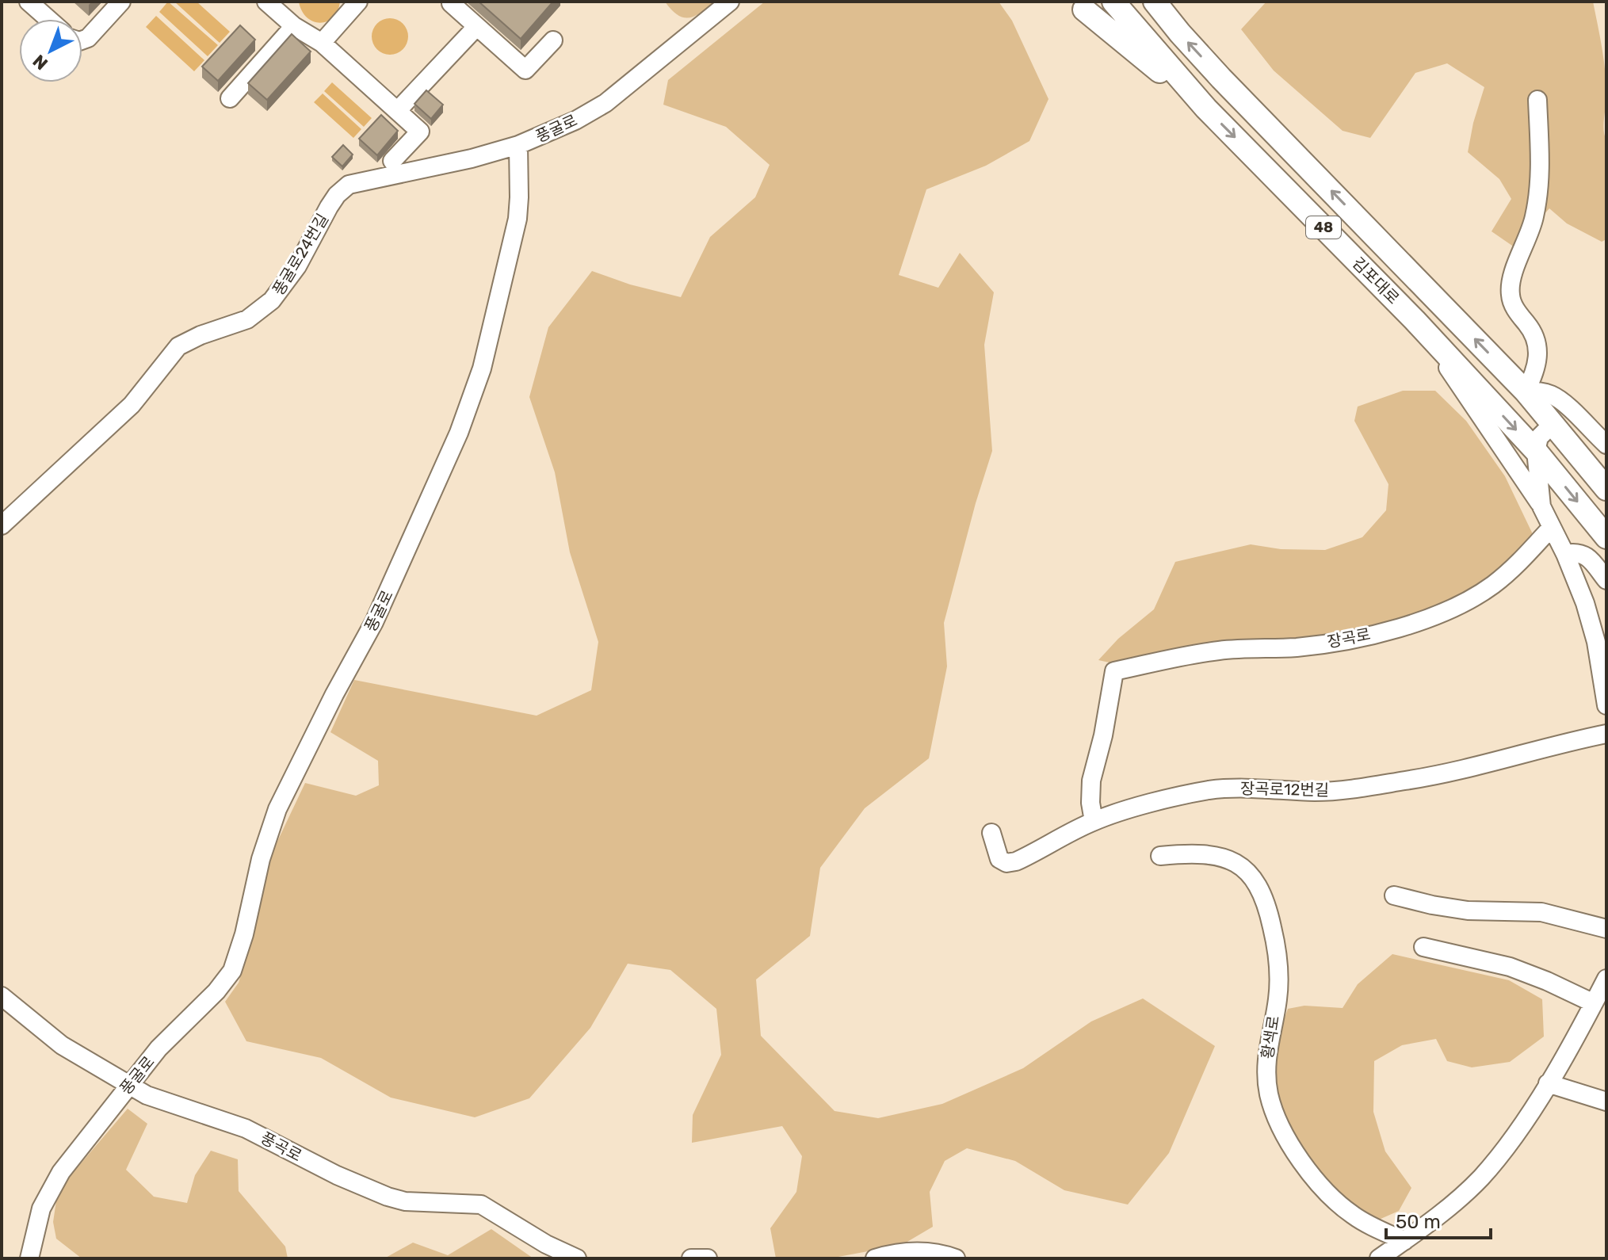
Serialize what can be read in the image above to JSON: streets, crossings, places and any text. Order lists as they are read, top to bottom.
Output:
{
  "streets": {
    "main road": ["48", "김포대로"],
    "street": [
      "풍굴로",
      "풍굴로24번길",
      "장곡로",
      "장곡로12번길",
      "황색로",
      "풍곡로"
    ]
  },
  "crossings": [
    ["풍굴로", "풍굴로24번길"],
    ["풍굴로", "풍곡로"],
    ["장곡로", "장곡로12번길"]
  ],
  "scale_bar": "50 m",
  "north": "bottom left"
}
